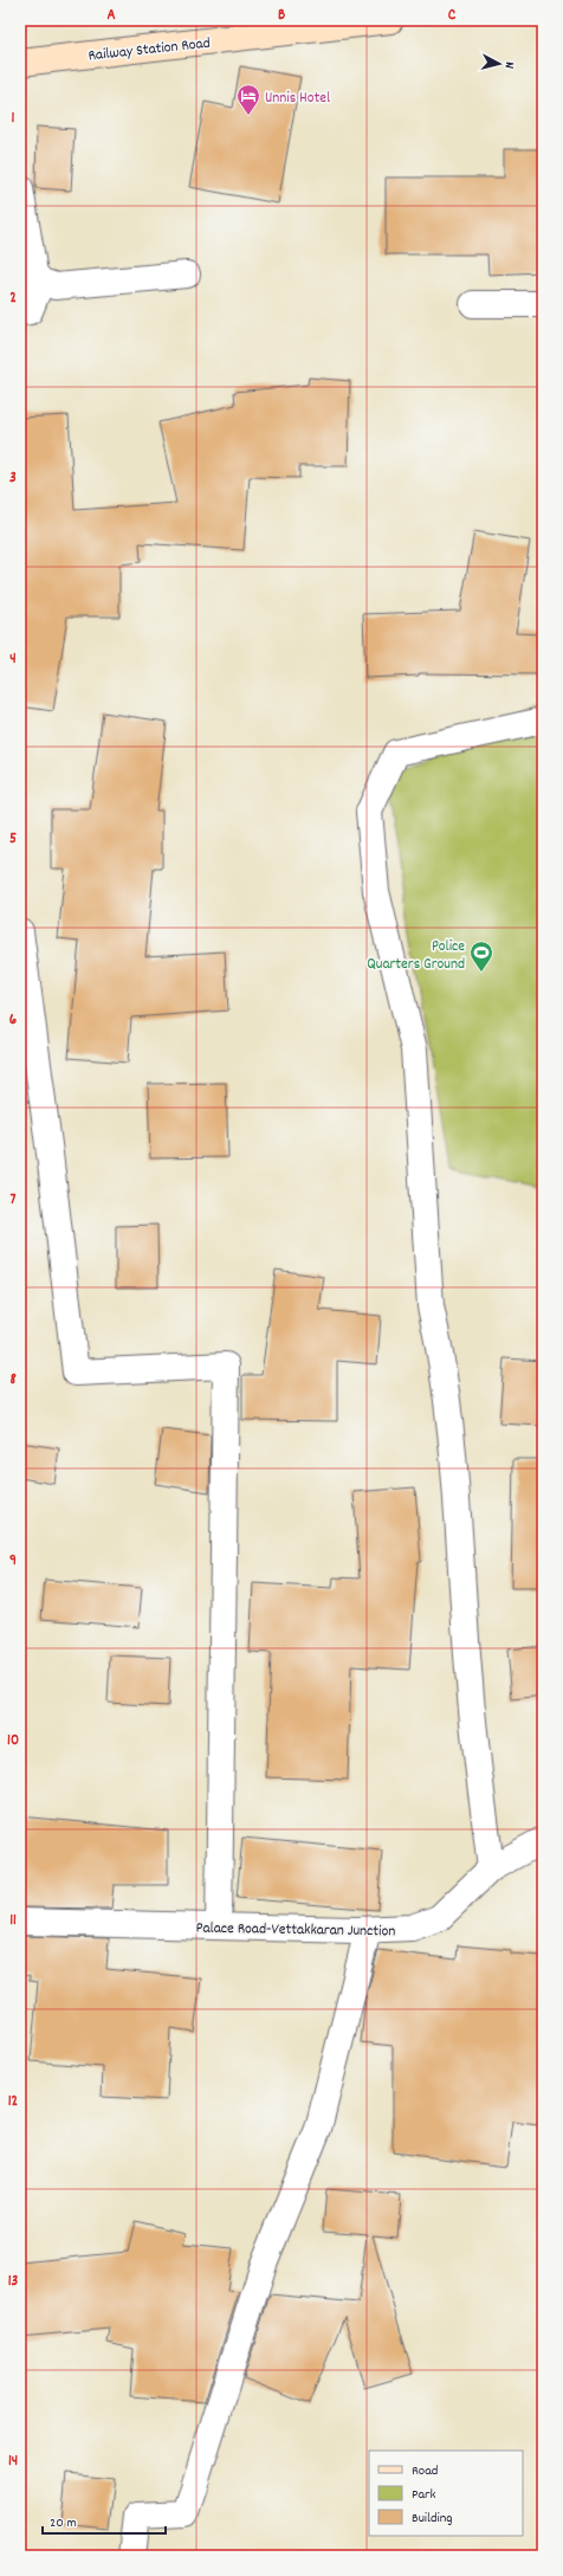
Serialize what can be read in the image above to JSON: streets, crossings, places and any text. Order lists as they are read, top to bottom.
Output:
{
  "streets": {
    "main road": ["Railway Station Road"],
    "street": ["Palace Road-Vettakkaran Junction"]
  },
  "places": {
    "hotel": ["Unnis Hotel"],
    "sports": ["Police Quarters Ground"]
  },
  "legend": ["Road", "Park", "Building"],
  "scale_bar": "20 m",
  "north": "right",
  "grid": {
    "columns": ["A", "B", "C"],
    "rows": [
      "1",
      "2",
      "3",
      "4",
      "5",
      "6",
      "7",
      "8",
      "9",
      "10",
      "11",
      "12",
      "13",
      "14"
    ]
  }
}
